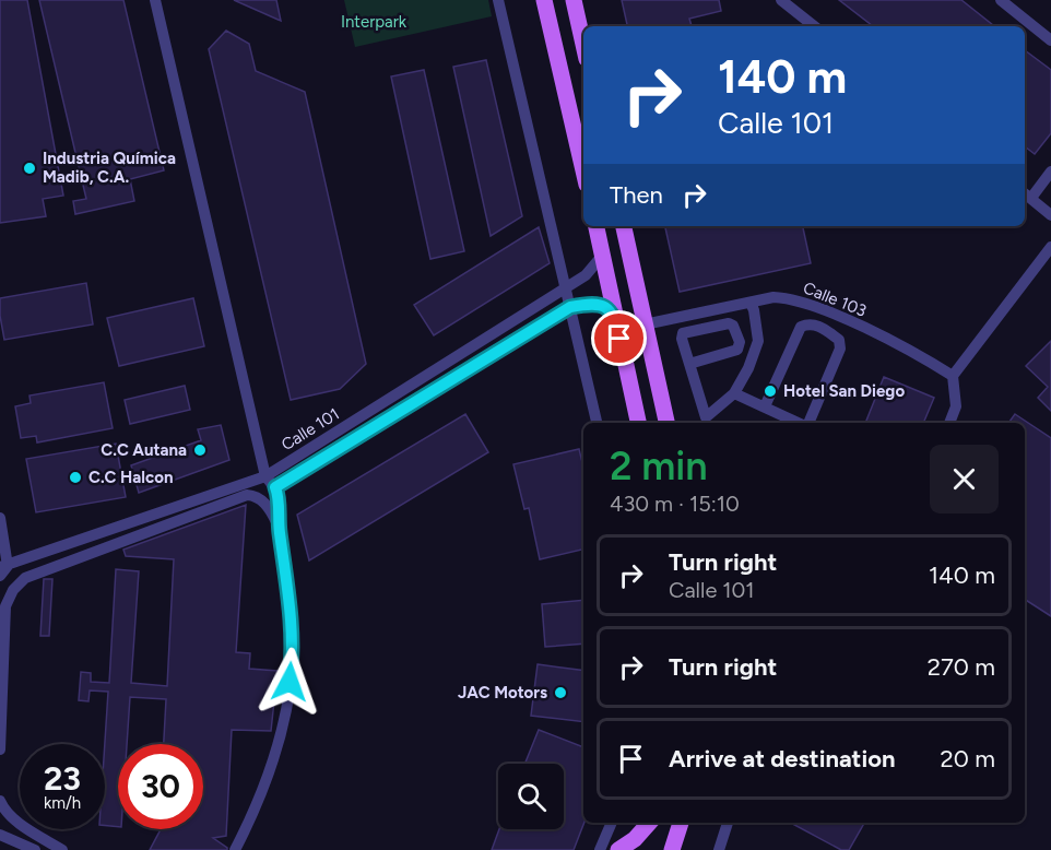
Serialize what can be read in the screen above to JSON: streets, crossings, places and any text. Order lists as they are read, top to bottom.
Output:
{
  "streets": {
    "street": ["Calle 103", "Calle 101"]
  },
  "parks": ["Interpark"],
  "places": [
    "Industria Química Madib, C.A.",
    "Hotel San Diego",
    "C.C Autana",
    "C.C Halcon",
    "JAC Motors"
  ],
  "page": {
    "turn": ["140 m", "Calle 101"],
    "then": "Then",
    "heading": ["2 min", "430 m · 15:10"],
    "list": [
      {
        "name": "Turn right",
        "note": "Calle 101",
        "value": "140 m"
      },
      {
        "name": "Turn right",
        "value": "270 m"
      },
      {
        "name": "Arrive at destination",
        "value": "20 m"
      }
    ],
    "speed": "23 km/h",
    "limit": "30"
  }
}
